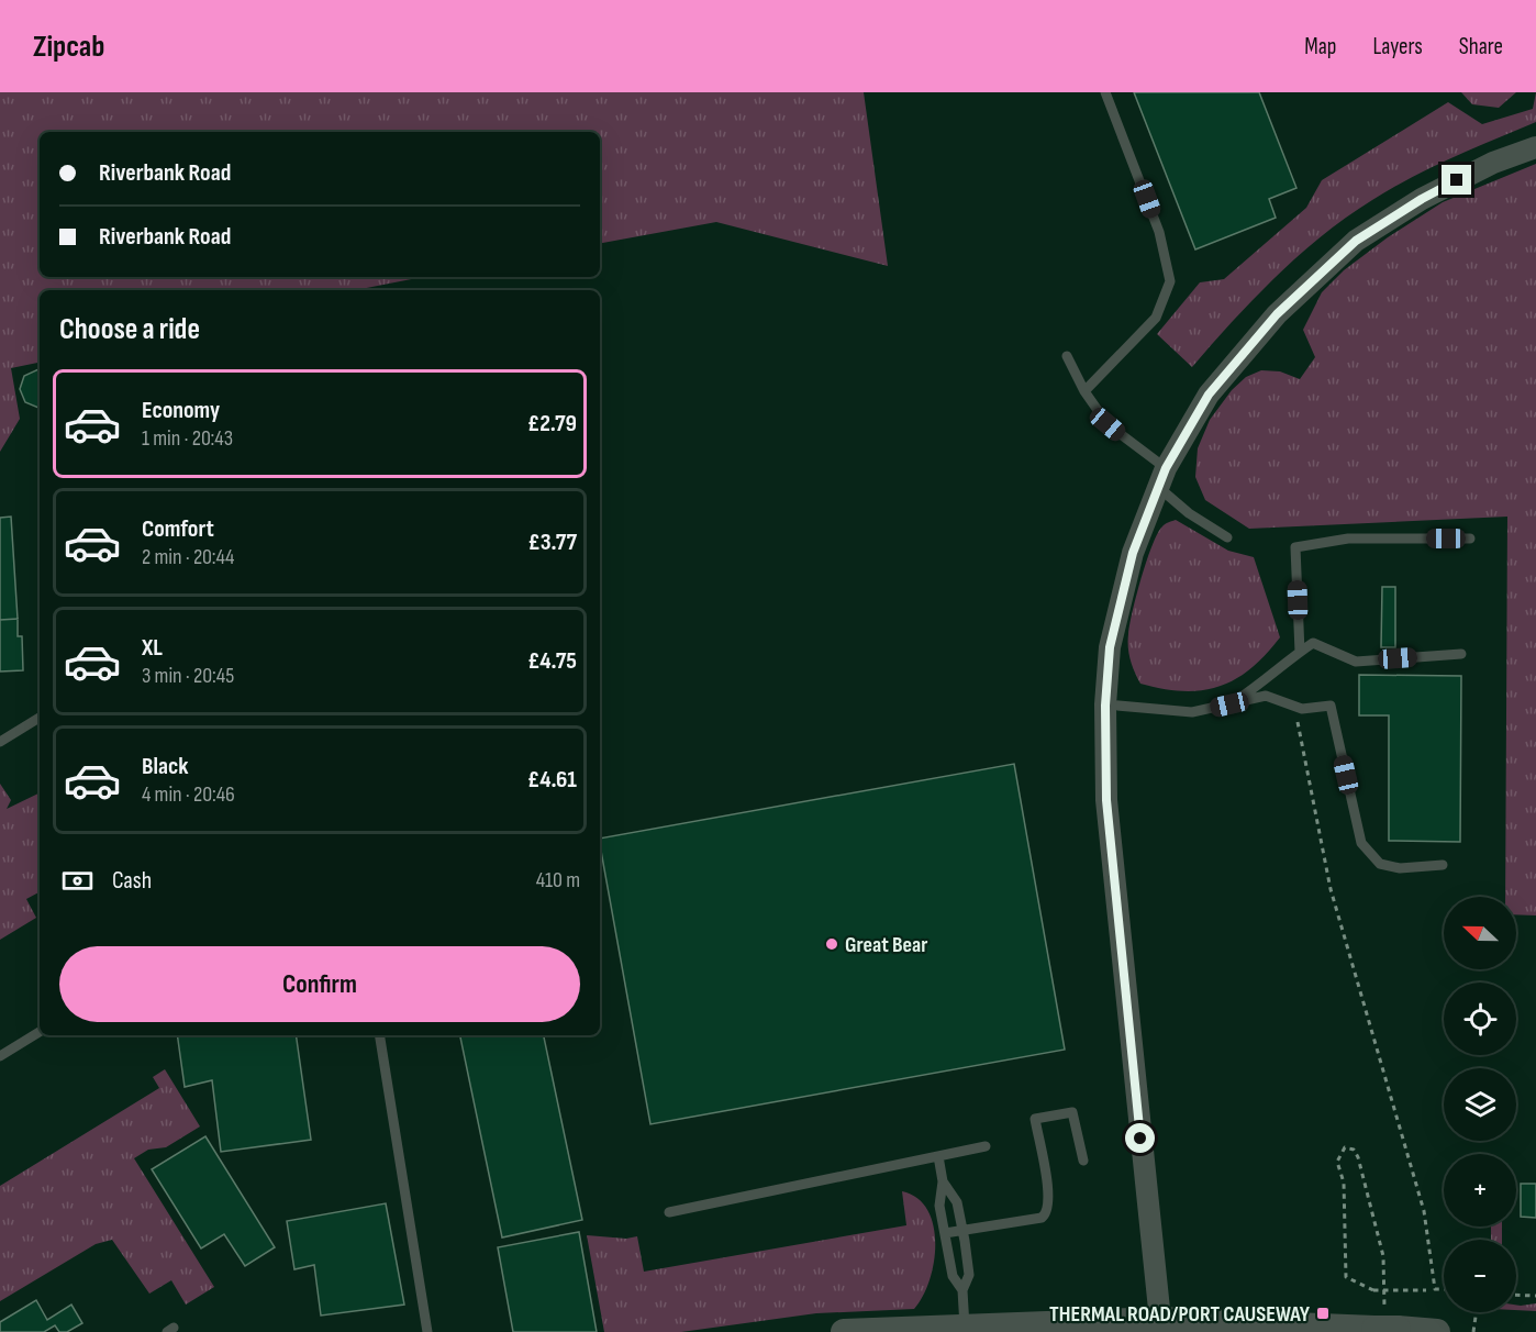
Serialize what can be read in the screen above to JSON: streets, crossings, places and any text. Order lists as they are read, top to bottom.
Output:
{
  "places": {
    "other": ["Great Bear"],
    "transit": ["THERMAL ROAD/PORT CAUSEWAY"]
  },
  "north": "left",
  "page": {
    "header": "Zipcab",
    "nav": ["Map", "Layers", "Share"],
    "banner": ["Riverbank Road", "Riverbank Road"],
    "heading": "Choose a ride",
    "list": [
      {
        "name": "Economy",
        "note": "1 min · 20:43",
        "value": "£2.79"
      },
      {
        "name": "Comfort",
        "note": "2 min · 20:44",
        "value": "£3.77"
      },
      {
        "name": "XL",
        "note": "3 min · 20:45",
        "value": "£4.75"
      },
      {
        "name": "Black",
        "note": "4 min · 20:46",
        "value": "£4.61"
      }
    ],
    "pay": ["Cash", "410 m"],
    "map_buttons": ["+", "−"],
    "buttons": "Confirm"
  }
}
